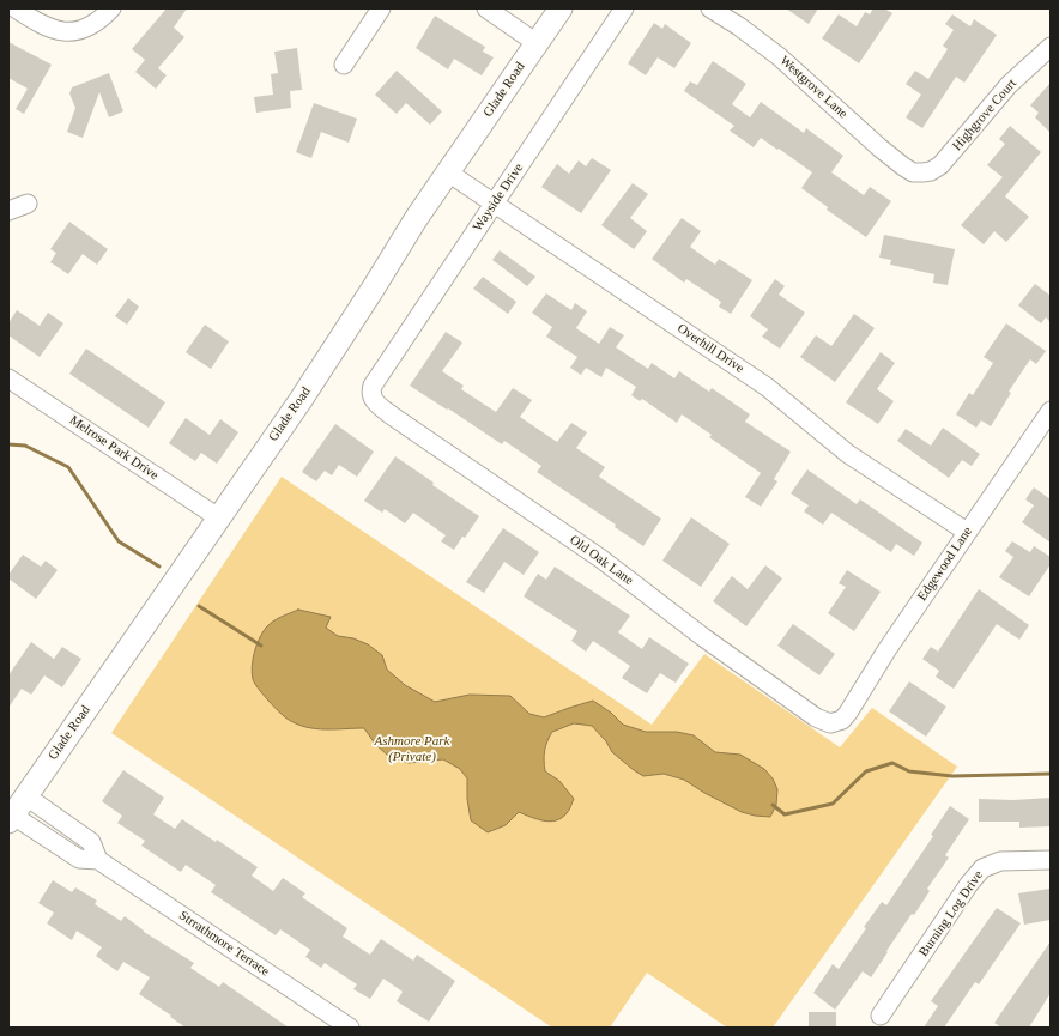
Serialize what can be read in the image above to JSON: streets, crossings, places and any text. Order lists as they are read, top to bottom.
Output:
{
  "streets": {
    "main road": ["Glade Road"],
    "street": [
      "Westgrove Lane",
      "Highgrove Court",
      "Wayside Drive",
      "Overhill Drive",
      "Melrose Park Drive",
      "Old Oak Lane",
      "Edgewood Lane",
      "Burning Log Drive",
      "Strrathmore Terrace"
    ]
  },
  "crossings": [
    ["Westgrove Lane", "Highgrove Court"],
    ["Glade Road", "Overhill Drive"],
    ["Glade Road", "Melrose Park Drive"],
    ["Glade Road", "Strrathmore Terrace"],
    ["Wayside Drive", "Overhill Drive"],
    ["Wayside Drive", "Old Oak Lane"],
    ["Overhill Drive", "Edgewood Lane"],
    ["Old Oak Lane", "Edgewood Lane"]
  ],
  "parks": ["Ashmore Park (Private)"]
}
